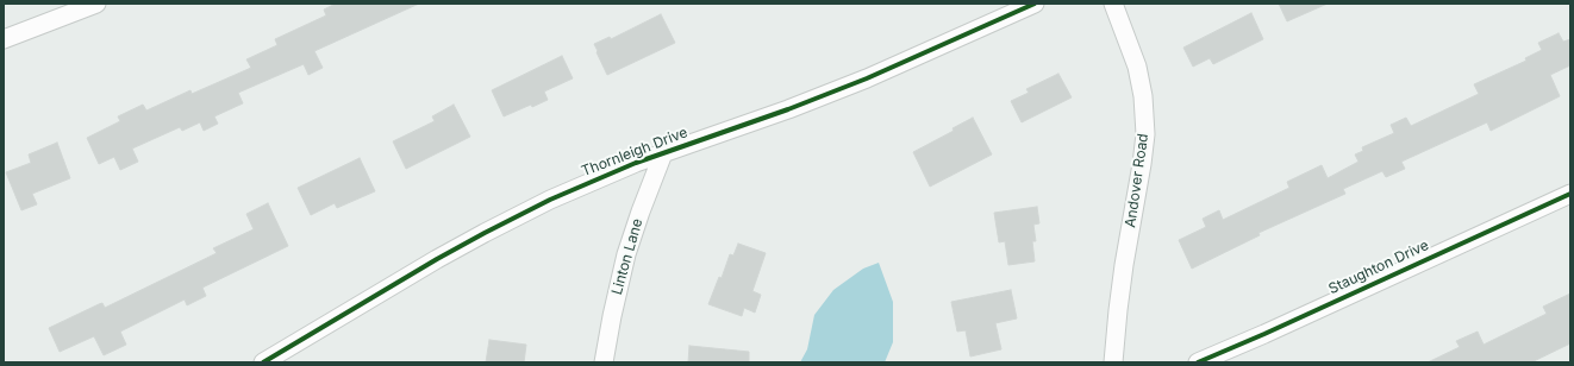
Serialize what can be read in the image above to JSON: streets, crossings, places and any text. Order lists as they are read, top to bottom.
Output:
{
  "streets": {
    "street": [
      "Thornleigh Drive",
      "Andover Road",
      "Linton Lane",
      "Staughton Drive"
    ]
  },
  "crossings": [
    ["Thornleigh Drive", "Linton Lane"]
  ]
}
